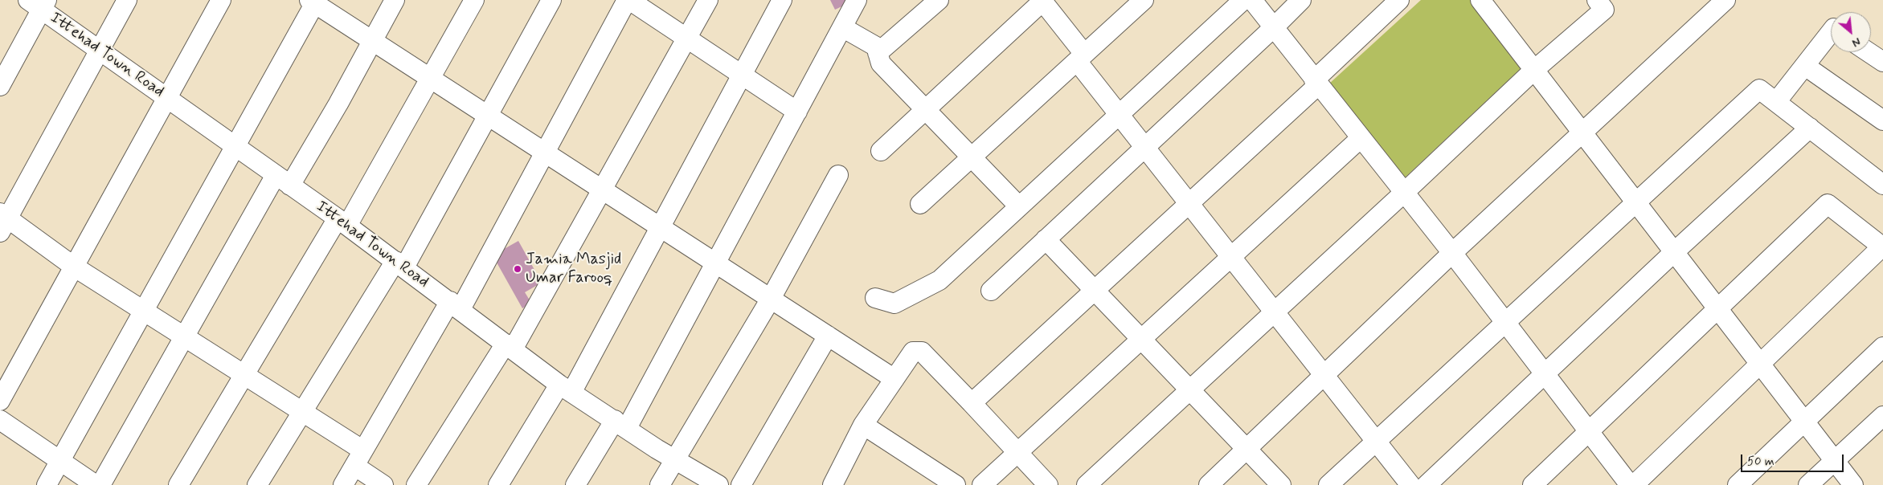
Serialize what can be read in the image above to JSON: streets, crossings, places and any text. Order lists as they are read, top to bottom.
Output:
{
  "streets": {
    "street": ["Ittehad Town Road"]
  },
  "places": ["Jamia Masjid Umar Farooq"],
  "scale_bar": "50 m",
  "north": "bottom right"
}
